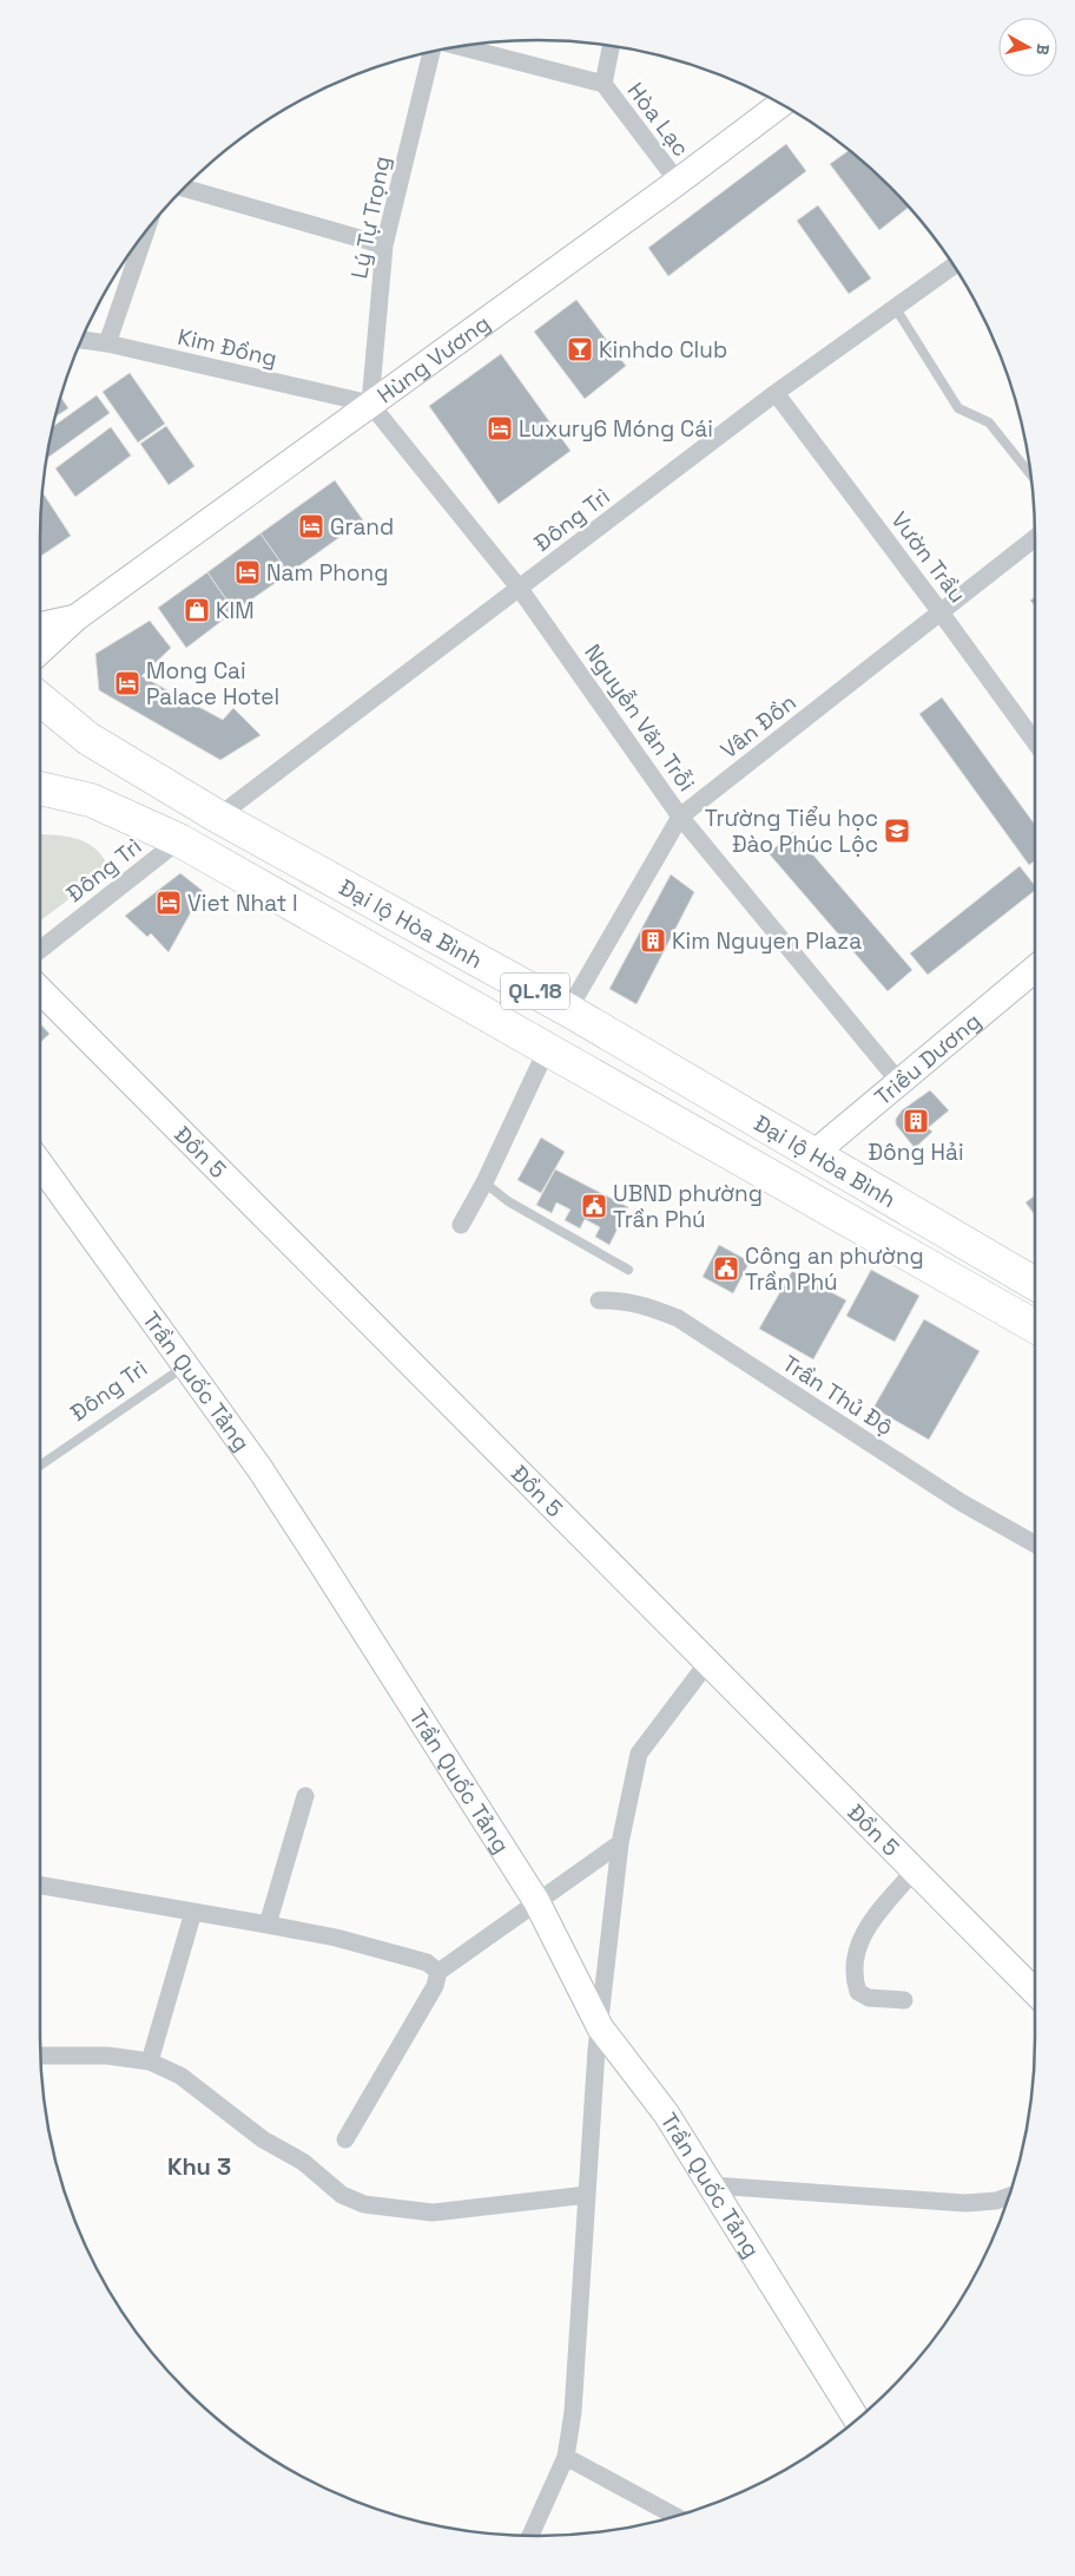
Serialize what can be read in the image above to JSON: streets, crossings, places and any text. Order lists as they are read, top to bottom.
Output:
{
  "streets": {
    "highway": ["Đại lộ Hòa Bình", "QL.18"],
    "street": [
      "Hòa Lạc",
      "Lý Tự Trọng",
      "Kim Đồng",
      "Hùng Vương",
      "Đông Trì",
      "Vườn Trầu",
      "Nguyễn Văn Trỗi",
      "Vân Đồn",
      "Triều Dương",
      "Đồn 5",
      "Trần Quốc Tảng",
      "Trần Thủ Độ"
    ]
  },
  "crossings": [
    ["Hòa Lạc", "Hùng Vương"],
    ["Lý Tự Trọng", "Kim Đồng"],
    ["Lý Tự Trọng", "Hùng Vương"],
    ["Lý Tự Trọng", "Nguyễn Văn Trỗi"],
    ["Kim Đồng", "Hùng Vương"],
    ["Kim Đồng", "Nguyễn Văn Trỗi"],
    ["Hùng Vương", "Nguyễn Văn Trỗi"],
    ["Đông Trì", "Vườn Trầu"],
    ["Đông Trì", "Nguyễn Văn Trỗi"],
    ["Đông Trì", "Đại lộ Hòa Bình"],
    ["Đông Trì", "Trần Quốc Tảng"],
    ["Vườn Trầu", "Vân Đồn"],
    ["Nguyễn Văn Trỗi", "Vân Đồn"],
    ["Nguyễn Văn Trỗi", "Triều Dương"],
    ["Vân Đồn", "Đại lộ Hòa Bình"],
    ["Đại lộ Hòa Bình", "Triều Dương"]
  ],
  "districts": ["Khu 3"],
  "places": {
    "bar": ["Kinhdo Club"],
    "hotel": [
      "Luxury6 Móng Cái",
      "Grand",
      "Nam Phong",
      "Mong Cai Palace Hotel",
      "Viet Nhat I"
    ],
    "shop": ["KIM"],
    "school or university": ["Trường Tiểu học Đào Phúc Lộc"],
    "building": ["Kim Nguyen Plaza", "Đông Hải"],
    "public building": ["UBND phường Trần Phú", "Công an phường Trần Phú"]
  },
  "north": "right"
}
